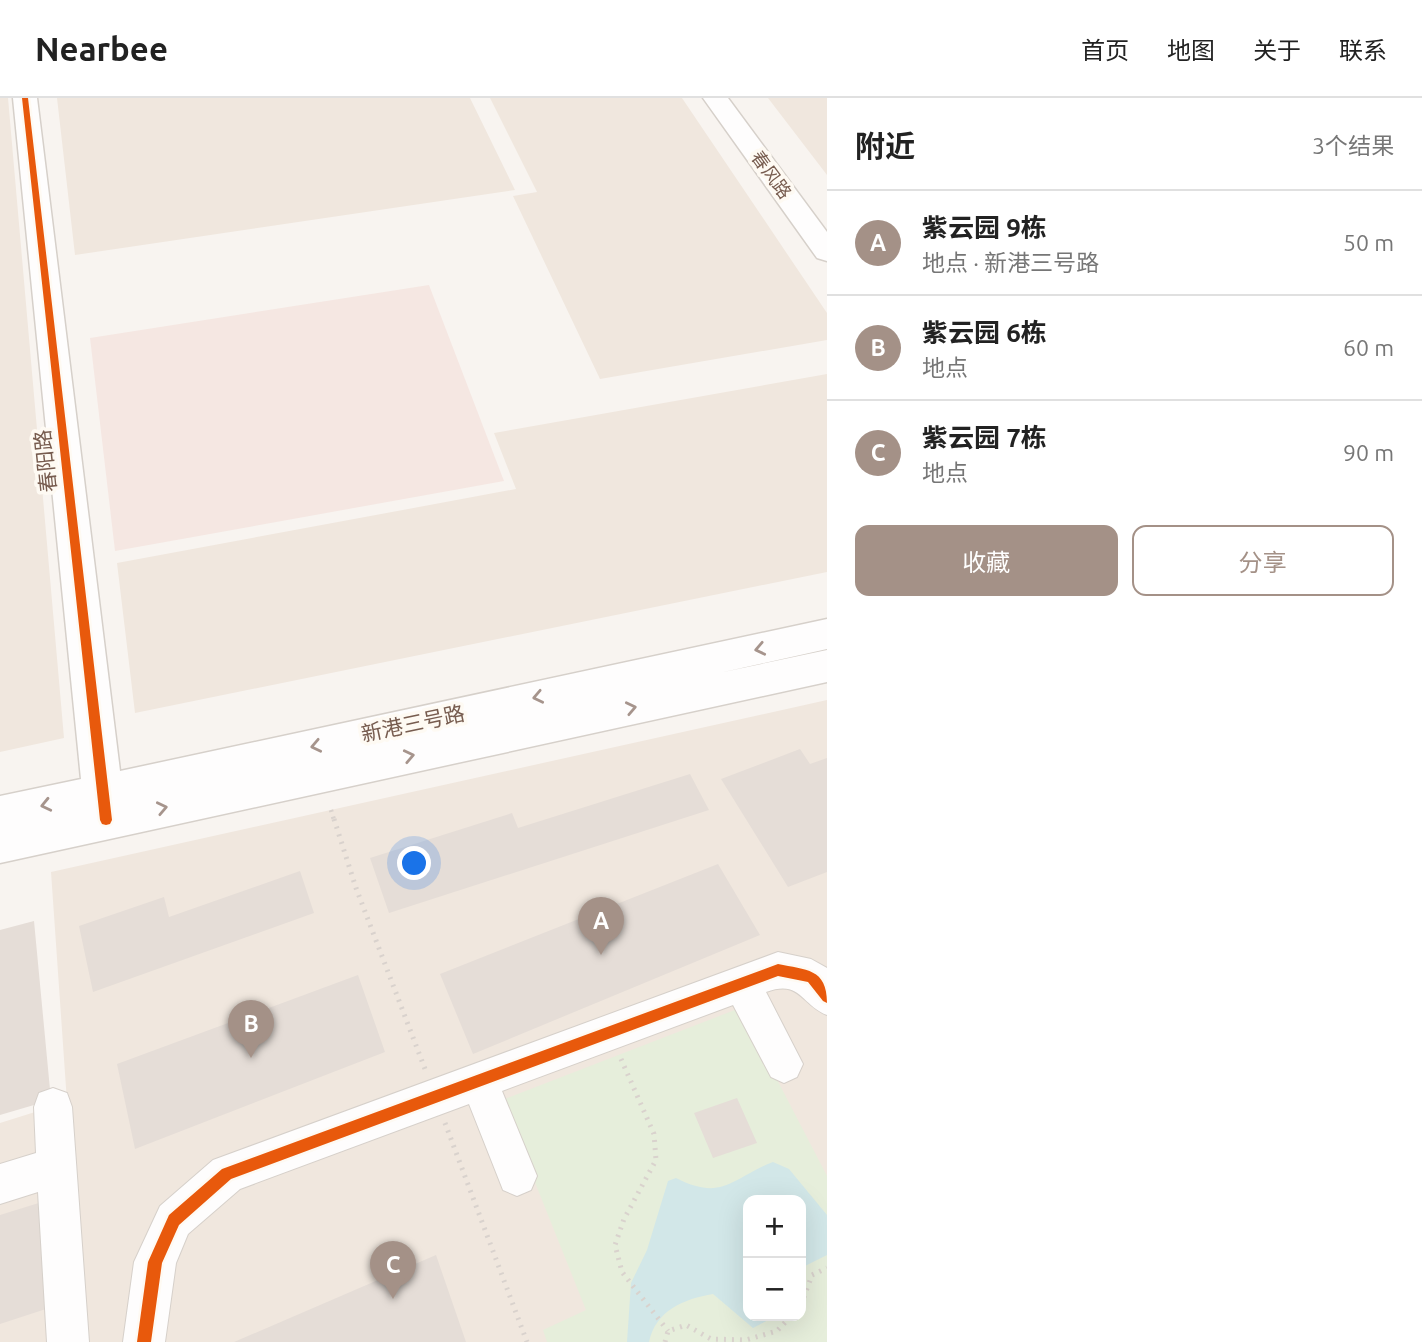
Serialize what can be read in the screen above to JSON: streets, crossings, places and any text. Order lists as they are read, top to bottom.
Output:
{
  "streets": {
    "main road": ["春风路", "春阳路", "新港三号路"]
  },
  "crossings": [
    ["春阳路", "新港三号路"]
  ],
  "page": {
    "header": "Nearbee",
    "nav": [
      "首页",
      "地图",
      "关于",
      "联系"
    ],
    "heading": ["附近", "3个结果"],
    "list": [
      {
        "mark": "A",
        "name": "紫云园 9栋",
        "note": "地点 · 新港三号路",
        "value": "50 m"
      },
      {
        "mark": "B",
        "name": "紫云园 6栋",
        "note": "地点",
        "value": "60 m"
      },
      {
        "mark": "C",
        "name": "紫云园 7栋",
        "note": "地点",
        "value": "90 m"
      }
    ],
    "buttons": ["收藏", "分享"],
    "pins": ["A", "B", "C"],
    "map_buttons": ["+", "−"]
  }
}
